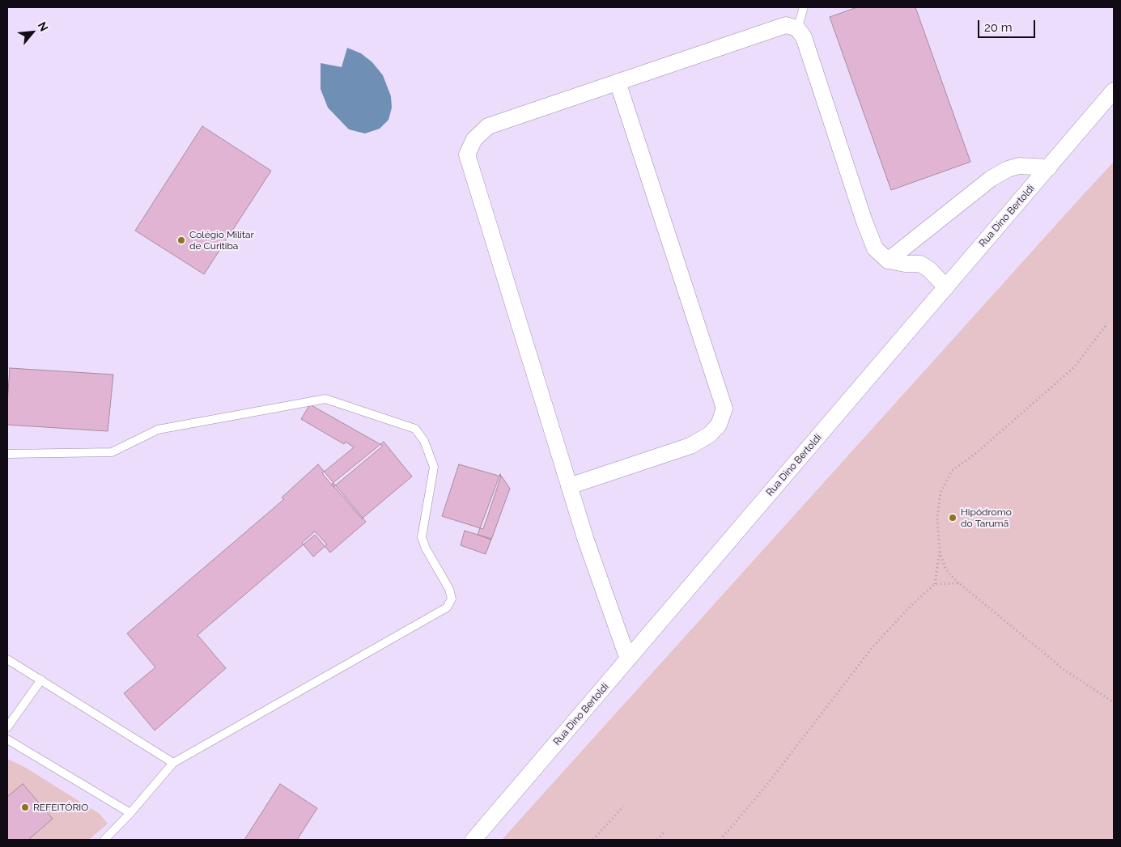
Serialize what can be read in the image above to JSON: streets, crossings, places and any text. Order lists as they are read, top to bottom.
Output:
{
  "streets": {
    "street": ["Rua Dino Bertoldi"]
  },
  "places": ["Colégio Militar de Curitiba", "Hipódromo do Tarumã", "REFEITÓRIO"],
  "scale_bar": "20 m",
  "north": "top right"
}
